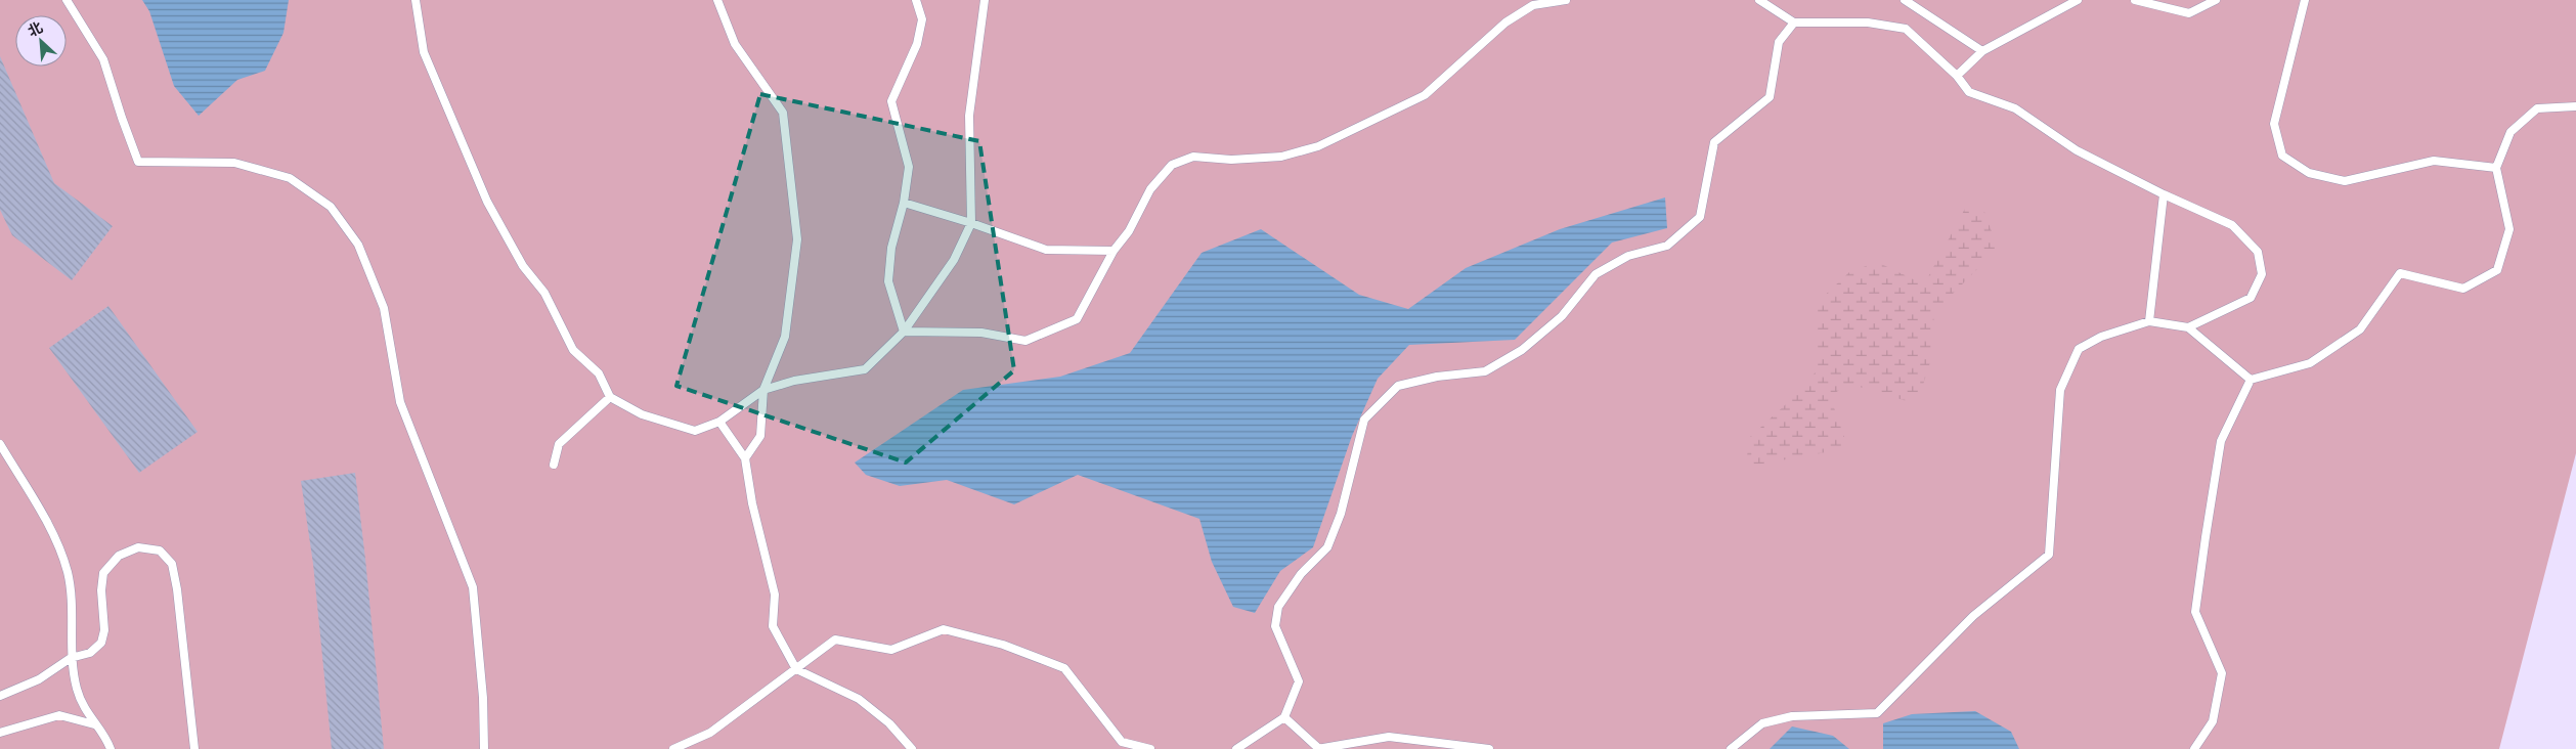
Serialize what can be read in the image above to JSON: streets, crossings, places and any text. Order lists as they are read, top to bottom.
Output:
{
  "north": "top left"
}
